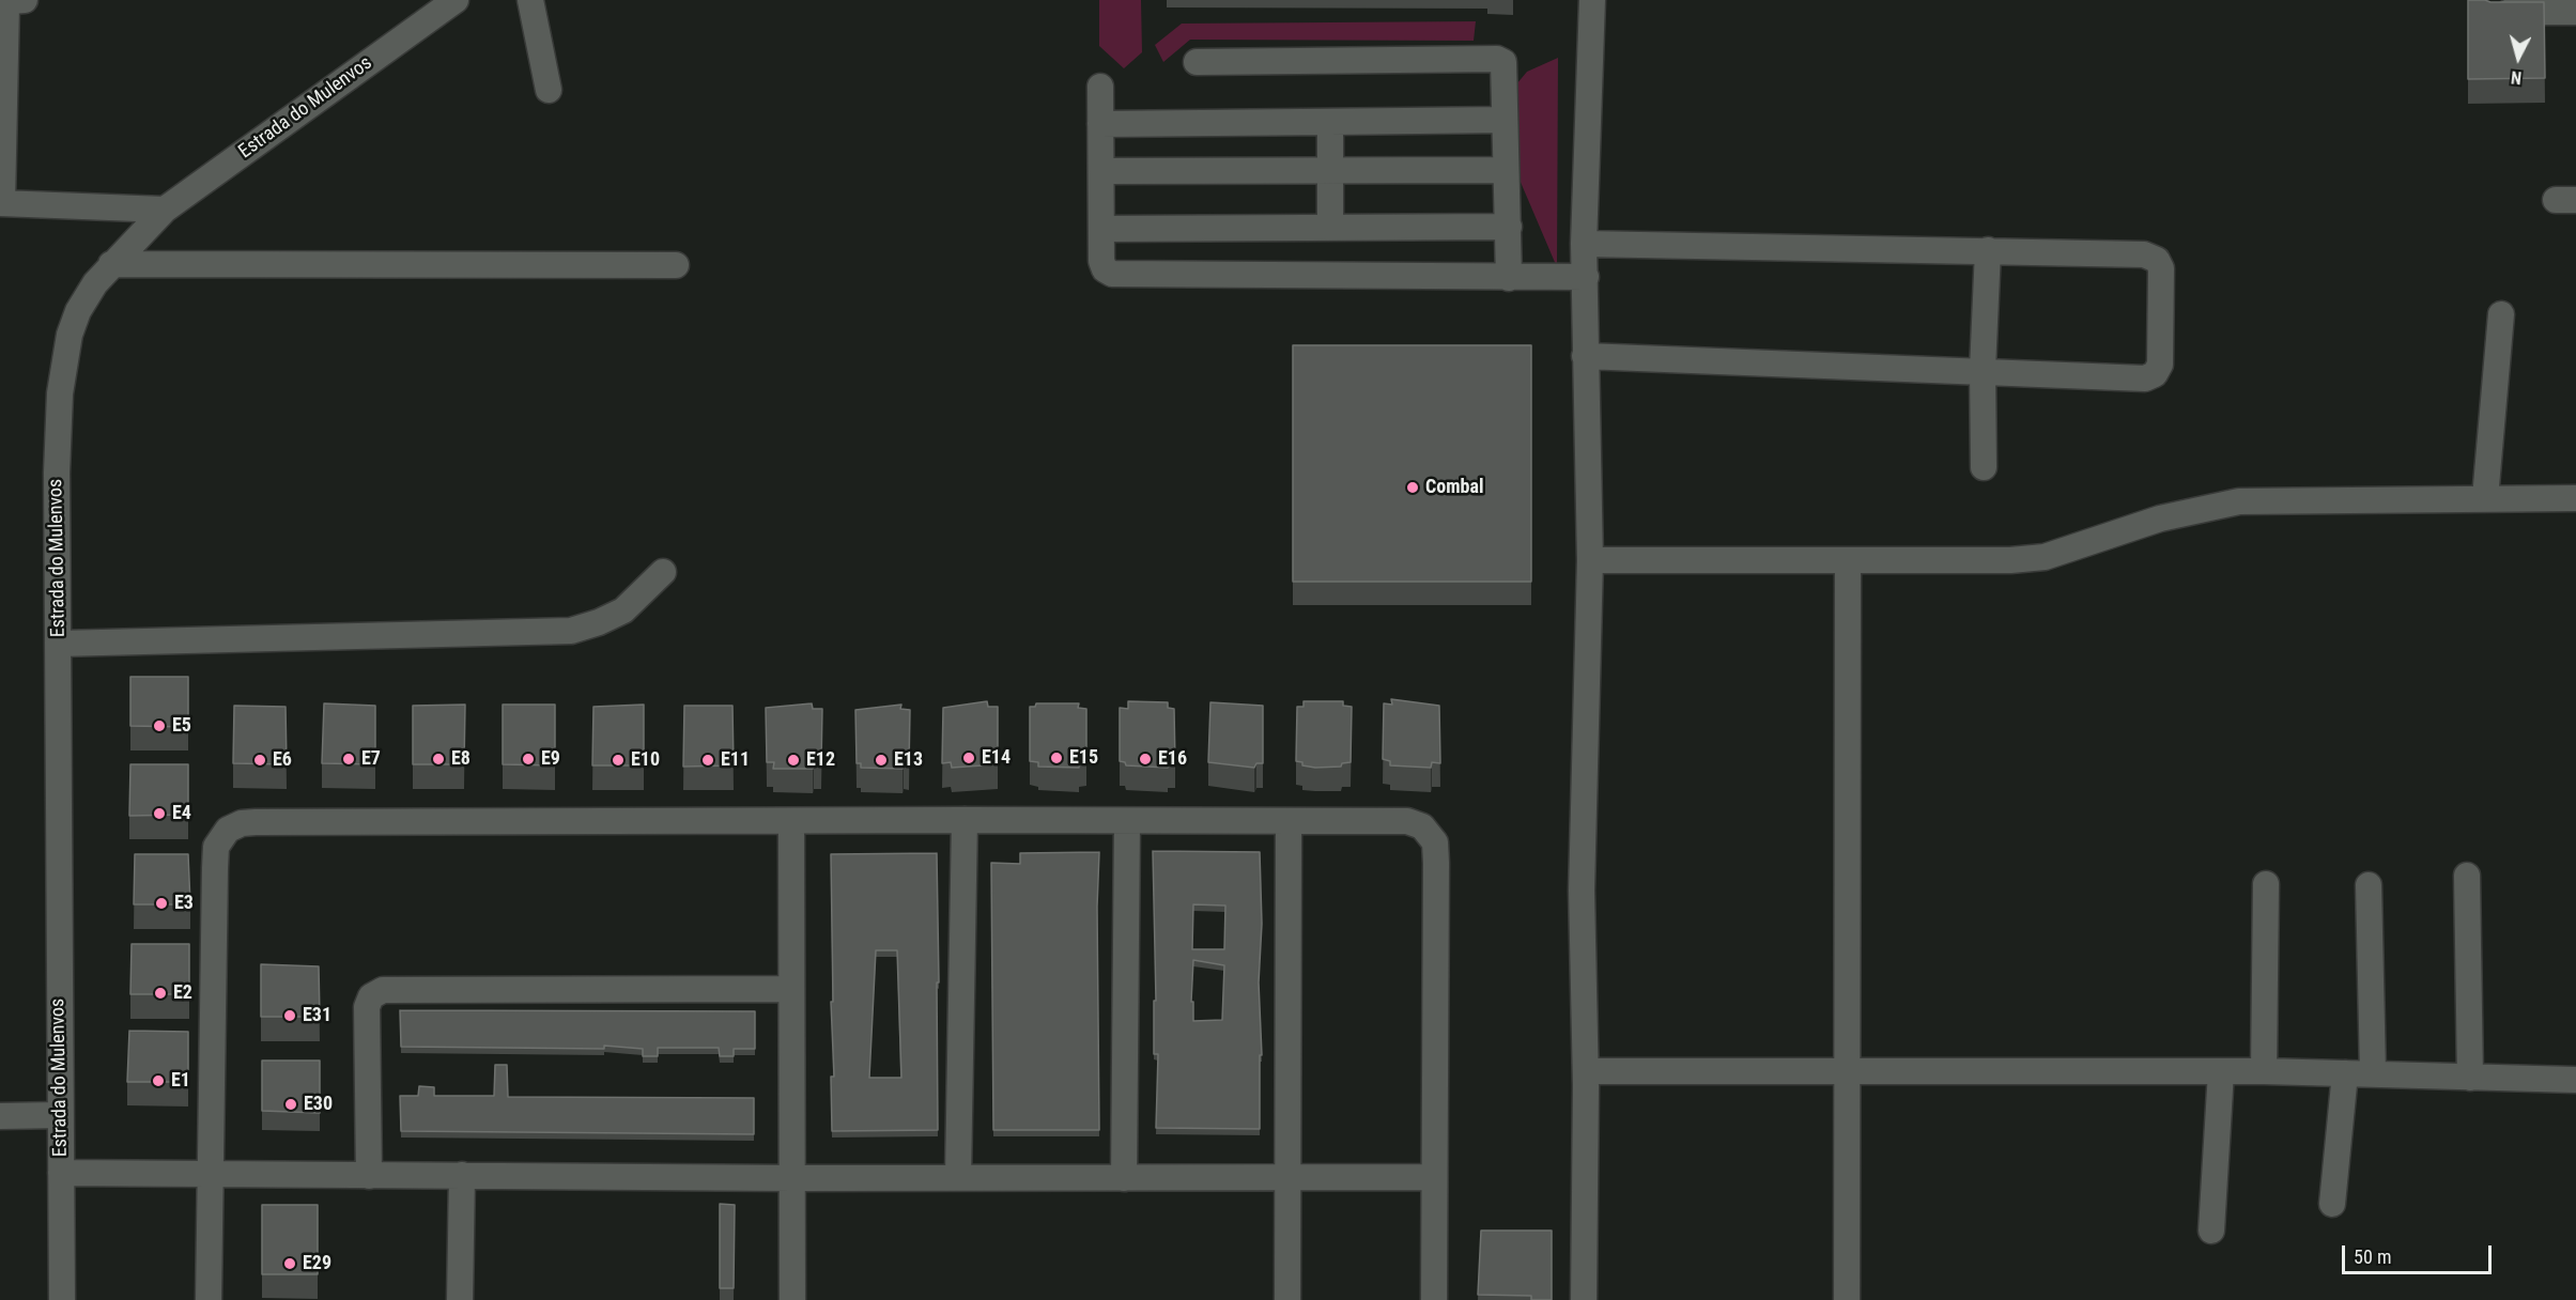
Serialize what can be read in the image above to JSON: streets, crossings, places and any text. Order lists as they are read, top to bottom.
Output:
{
  "streets": {
    "street": ["Estrada do Mulenvos"]
  },
  "places": [
    "Combal",
    "E5",
    "E14",
    "E15",
    "E7",
    "E8",
    "E9",
    "E16",
    "E6",
    "E10",
    "E11",
    "E12",
    "E13",
    "E4",
    "E3",
    "E2",
    "E31",
    "E1",
    "E30",
    "E29"
  ],
  "scale_bar": "50 m",
  "north": "bottom"
}
